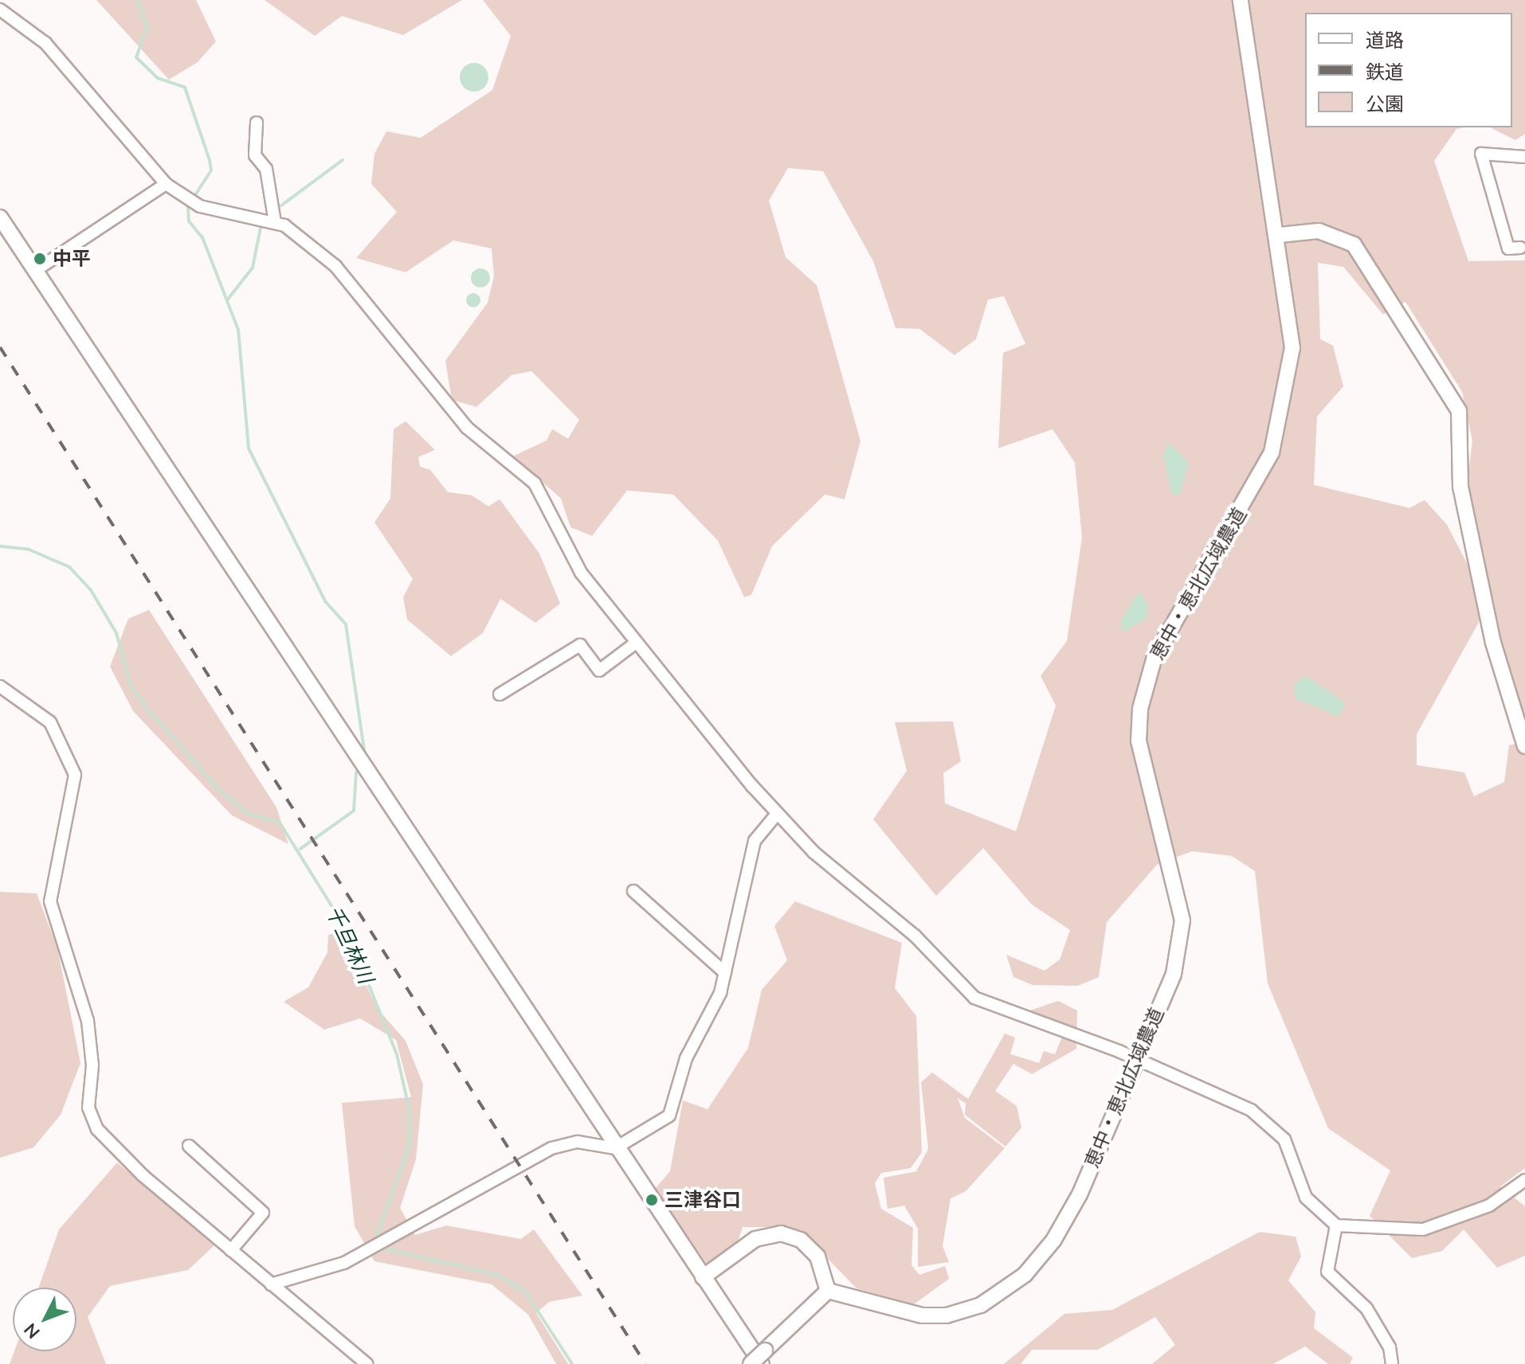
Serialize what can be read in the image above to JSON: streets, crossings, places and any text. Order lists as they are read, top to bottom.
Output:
{
  "streets": {
    "street": ["恵中・恵北広域農道"]
  },
  "water": ["千旦林川"],
  "places": ["中平", "三津谷口"],
  "legend": ["道路", "鉄道", "公園"],
  "north": "bottom left"
}
